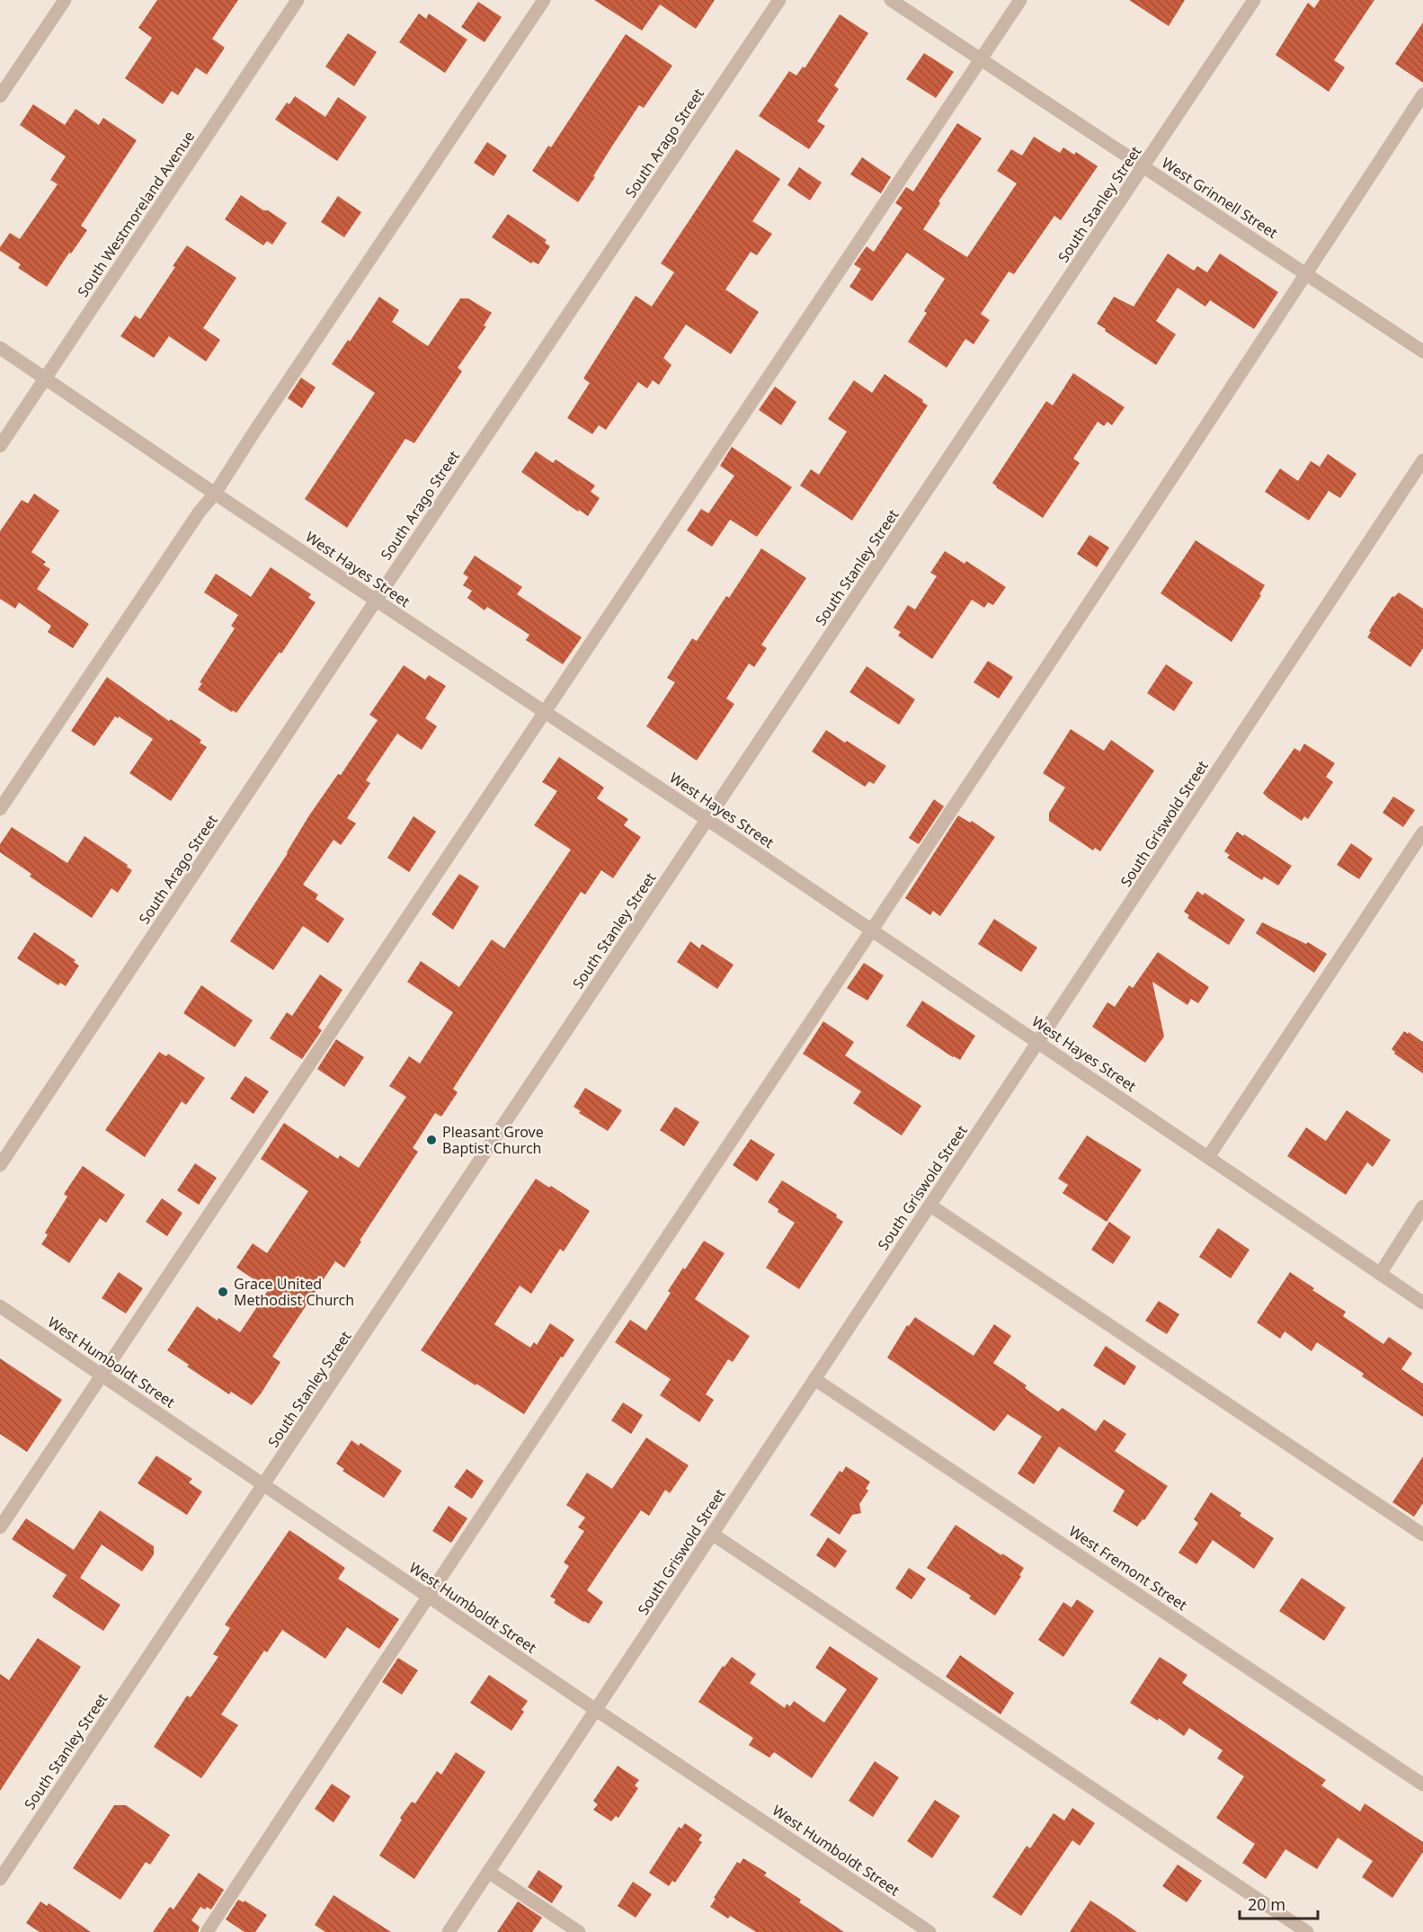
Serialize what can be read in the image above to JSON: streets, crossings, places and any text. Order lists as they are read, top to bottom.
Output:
{
  "streets": {
    "street": [
      "South Arago Street",
      "West Grinnell Street",
      "South Stanley Street",
      "South Westmoreland Avenue",
      "West Hayes Street",
      "South Griswold Street",
      "West Humboldt Street",
      "West Fremont Street"
    ]
  },
  "crossings": [
    ["South Arago Street", "West Hayes Street"],
    ["West Grinnell Street", "South Stanley Street"],
    ["South Stanley Street", "West Hayes Street"],
    ["South Stanley Street", "West Humboldt Street"],
    ["South Westmoreland Avenue", "West Hayes Street"],
    ["West Hayes Street", "South Griswold Street"],
    ["South Griswold Street", "West Humboldt Street"],
    ["South Griswold Street", "West Fremont Street"]
  ],
  "places": ["Pleasant Grove Baptist Church", "Grace United Methodist Church"],
  "scale_bar": "20 m"
}
